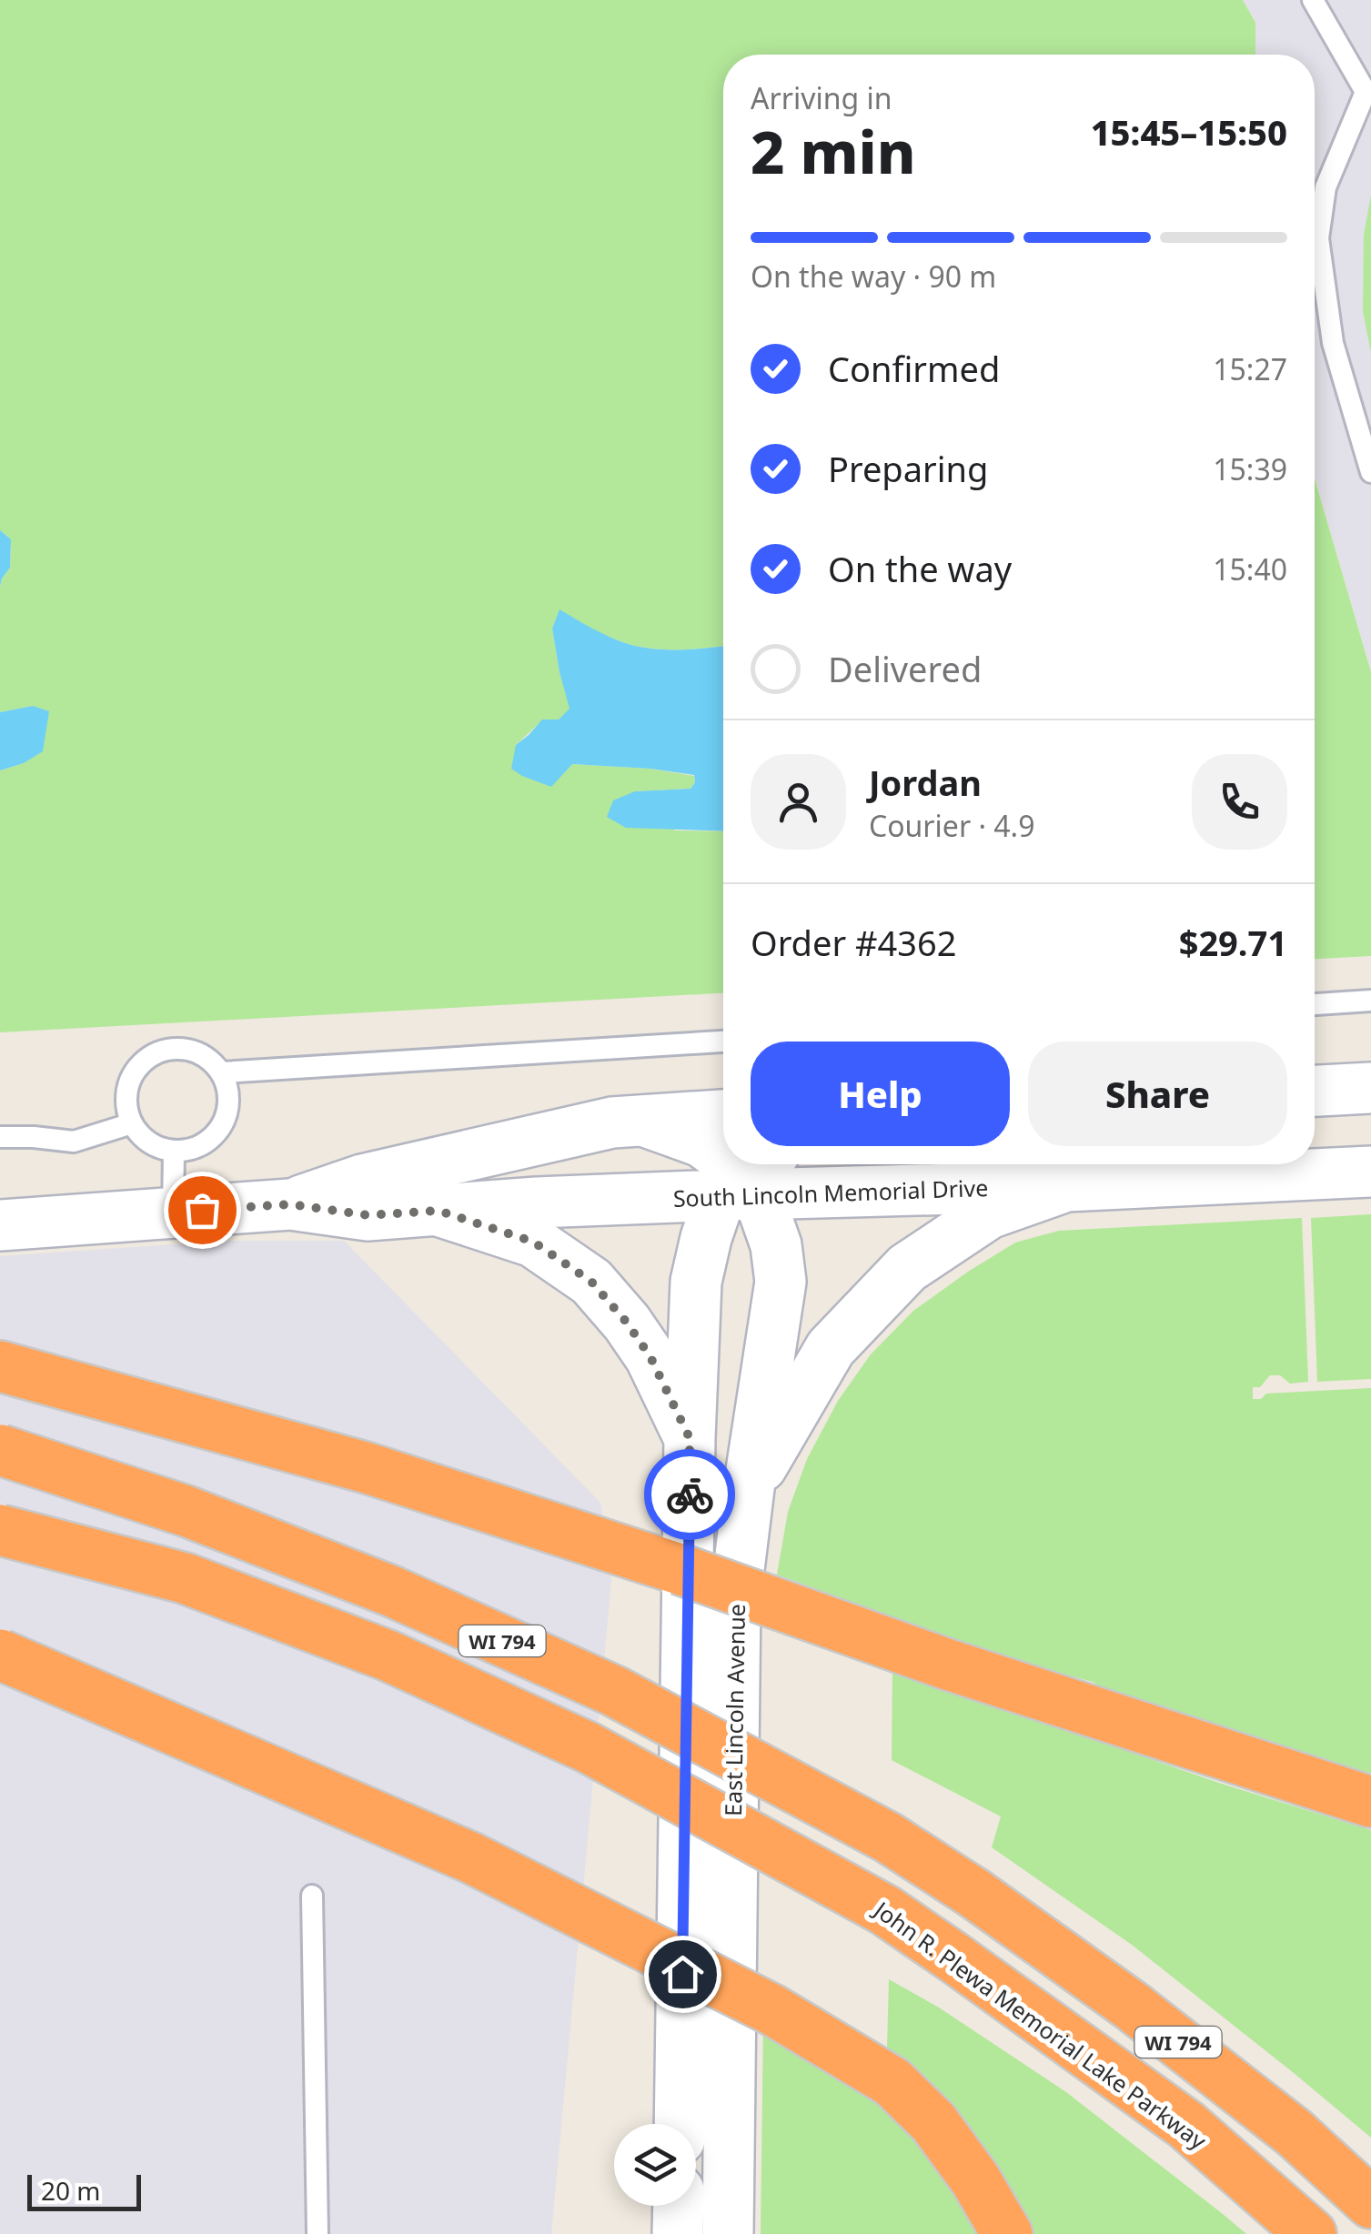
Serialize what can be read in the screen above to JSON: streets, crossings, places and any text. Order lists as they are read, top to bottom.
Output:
{
  "streets": {
    "highway": ["WI 794", "John R. Plewa Memorial Lake Parkway"],
    "main road": ["South Lincoln Memorial Drive", "East Lincoln Avenue"]
  },
  "crossings": [
    ["South Lincoln Memorial Drive", "East Lincoln Avenue"]
  ],
  "scale_bar": "20 m",
  "page": {
    "heading": ["2 min", "Arriving in", "15:45–15:50"],
    "panel": [
      "Jordan",
      "Courier · 4.9",
      "Order #4362",
      "$29.71"
    ],
    "bar": "On the way · 90 m",
    "list": [
      ["Confirmed", "15:27"],
      ["Preparing", "15:39"],
      ["On the way", "15:40"],
      "Delivered"
    ],
    "buttons": ["Help", "Share"],
    "scale": "20 m"
  }
}
